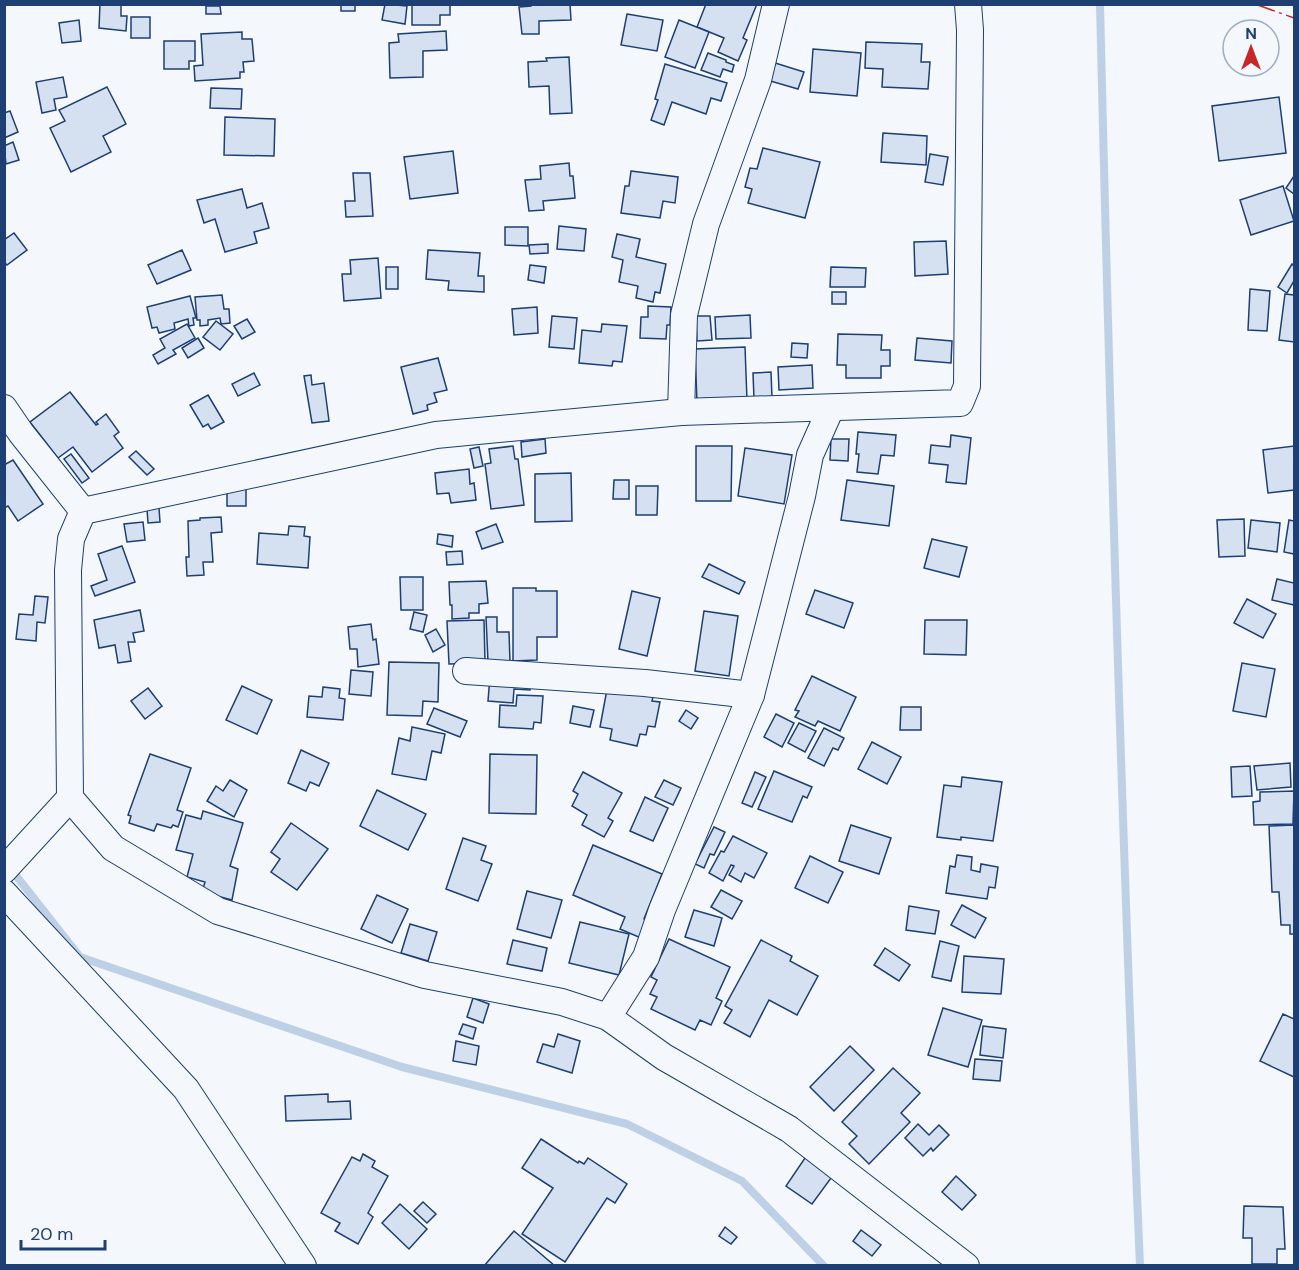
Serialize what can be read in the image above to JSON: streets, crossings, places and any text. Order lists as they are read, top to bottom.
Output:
{
  "scale_bar": "20 m",
  "north": "top"
}
